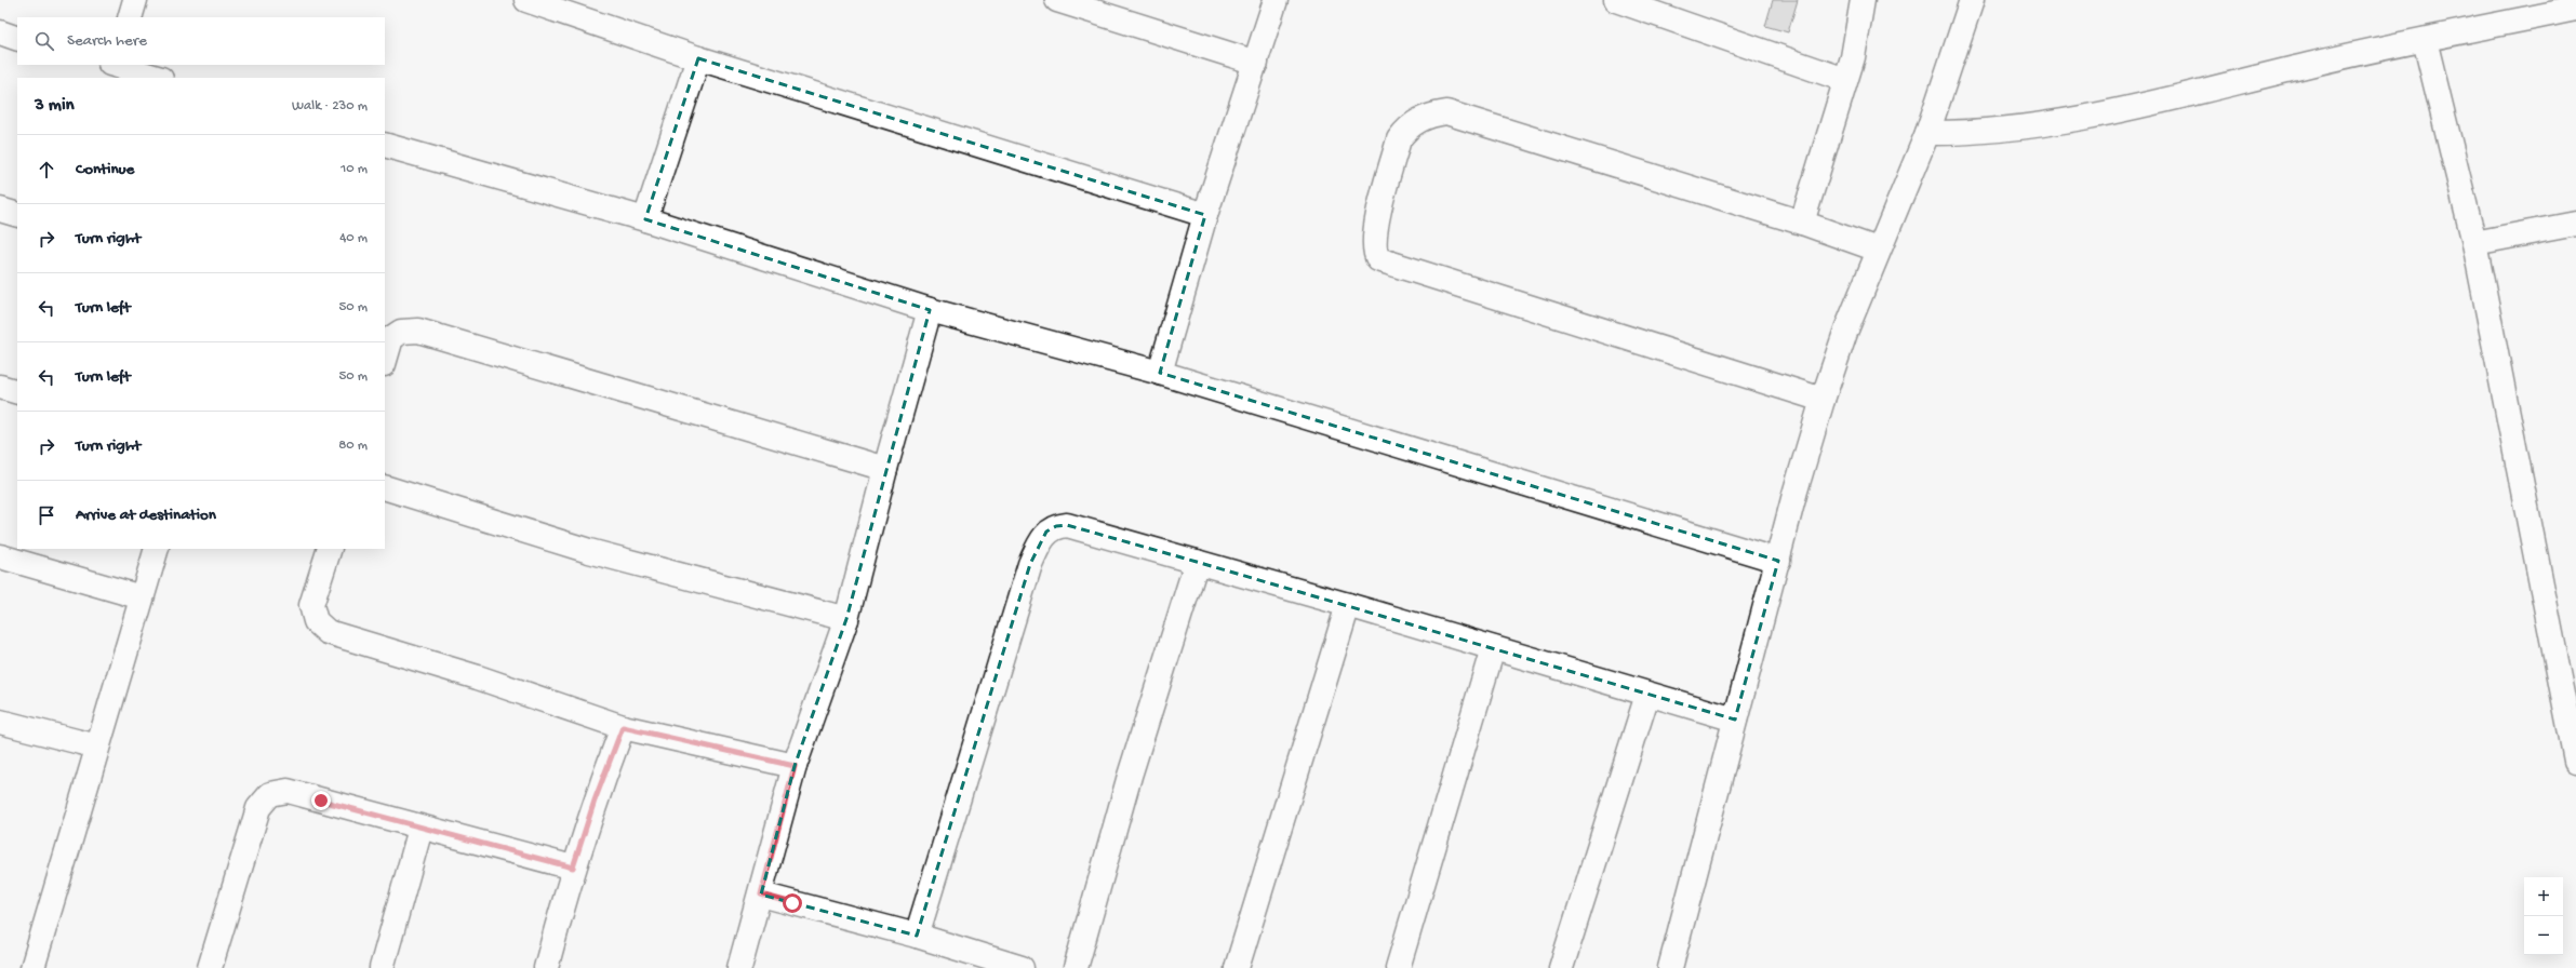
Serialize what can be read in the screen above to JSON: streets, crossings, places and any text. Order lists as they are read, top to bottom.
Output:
{
  "page": {
    "search": "Search here",
    "heading": ["3 min", "Walk · 230 m"],
    "list": [
      ["Continue", "10 m"],
      ["Turn right", "40 m"],
      ["Turn left", "50 m"],
      ["Turn left", "50 m"],
      ["Turn right", "80 m"],
      "Arrive at destination"
    ],
    "map_buttons": ["+", "−"]
  }
}
